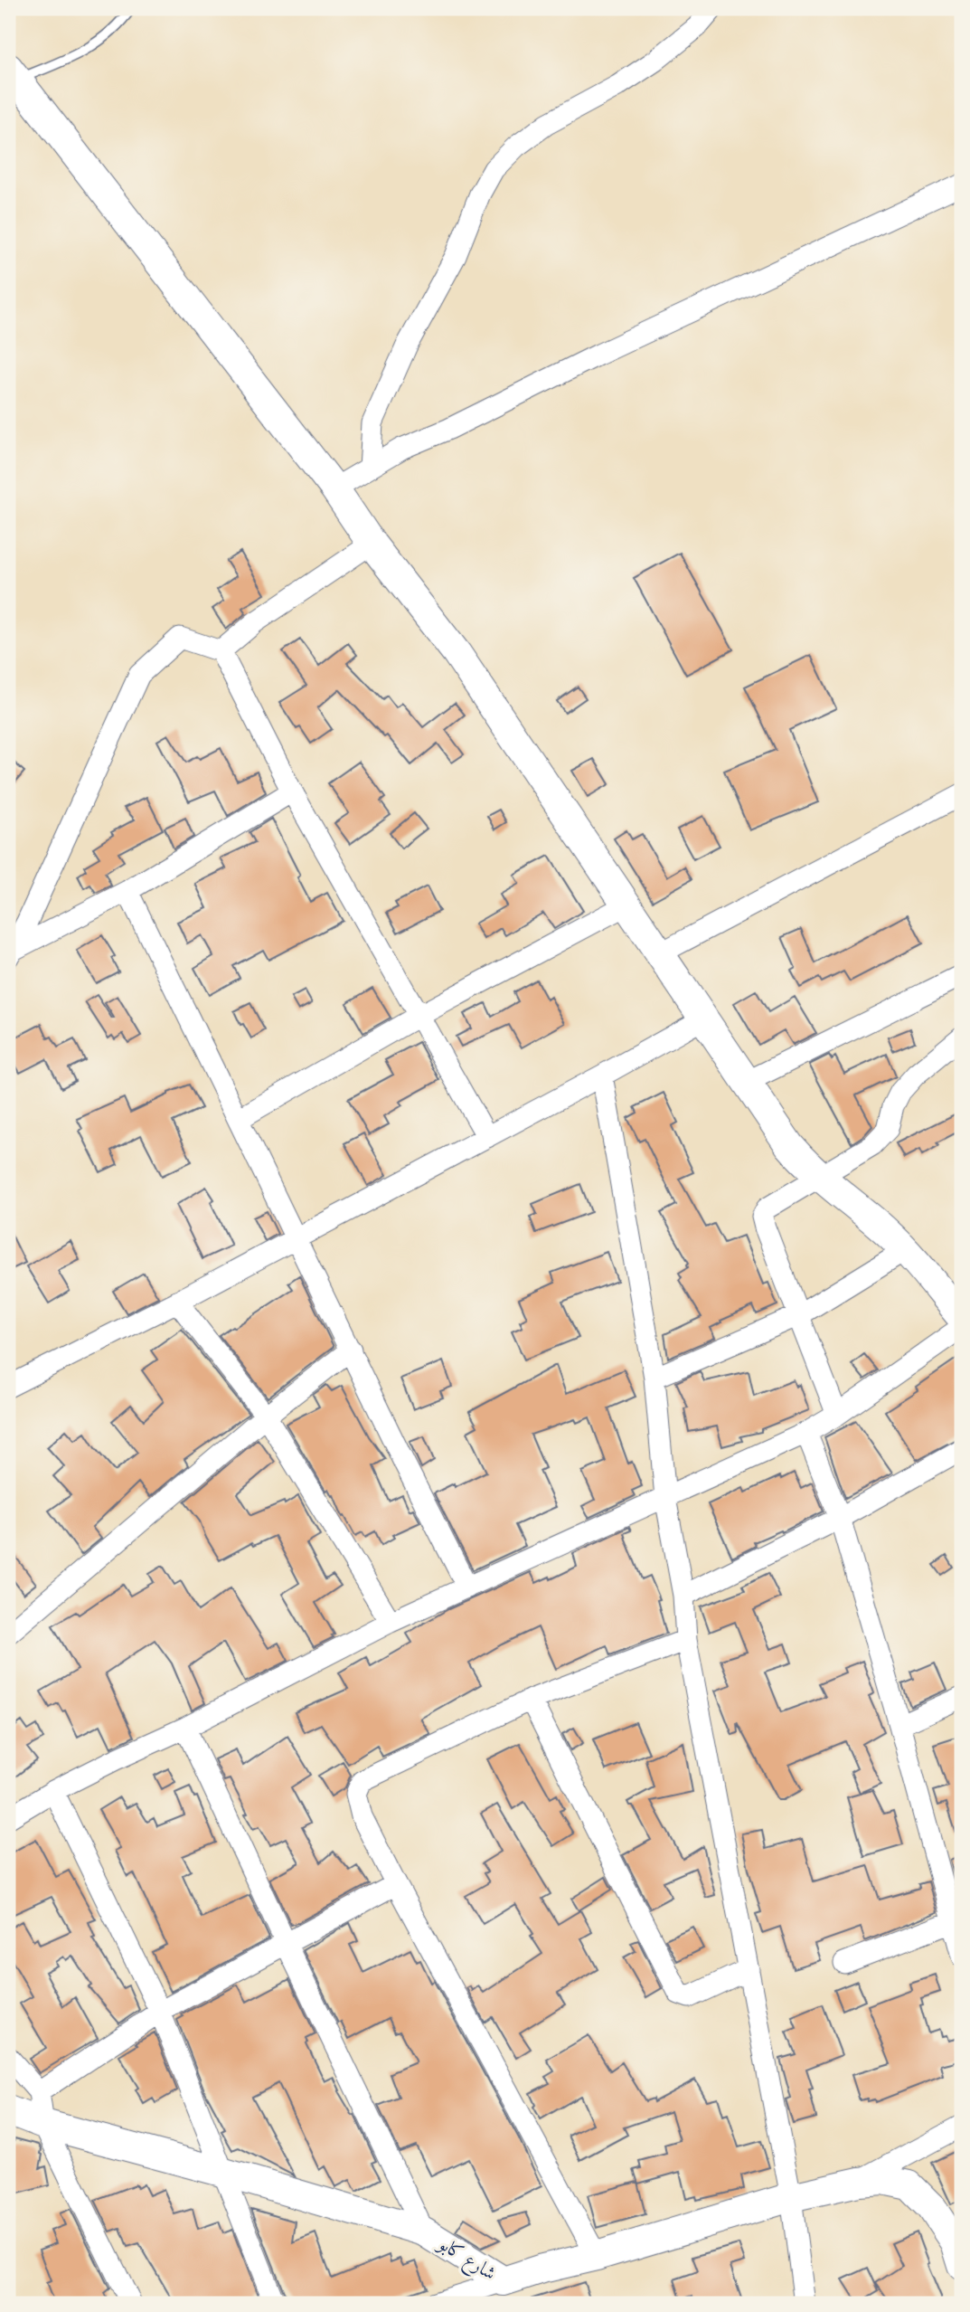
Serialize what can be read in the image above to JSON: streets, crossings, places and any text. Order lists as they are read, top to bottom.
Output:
{
  "streets": {
    "street": ["شارع كابو"]
  }
}
